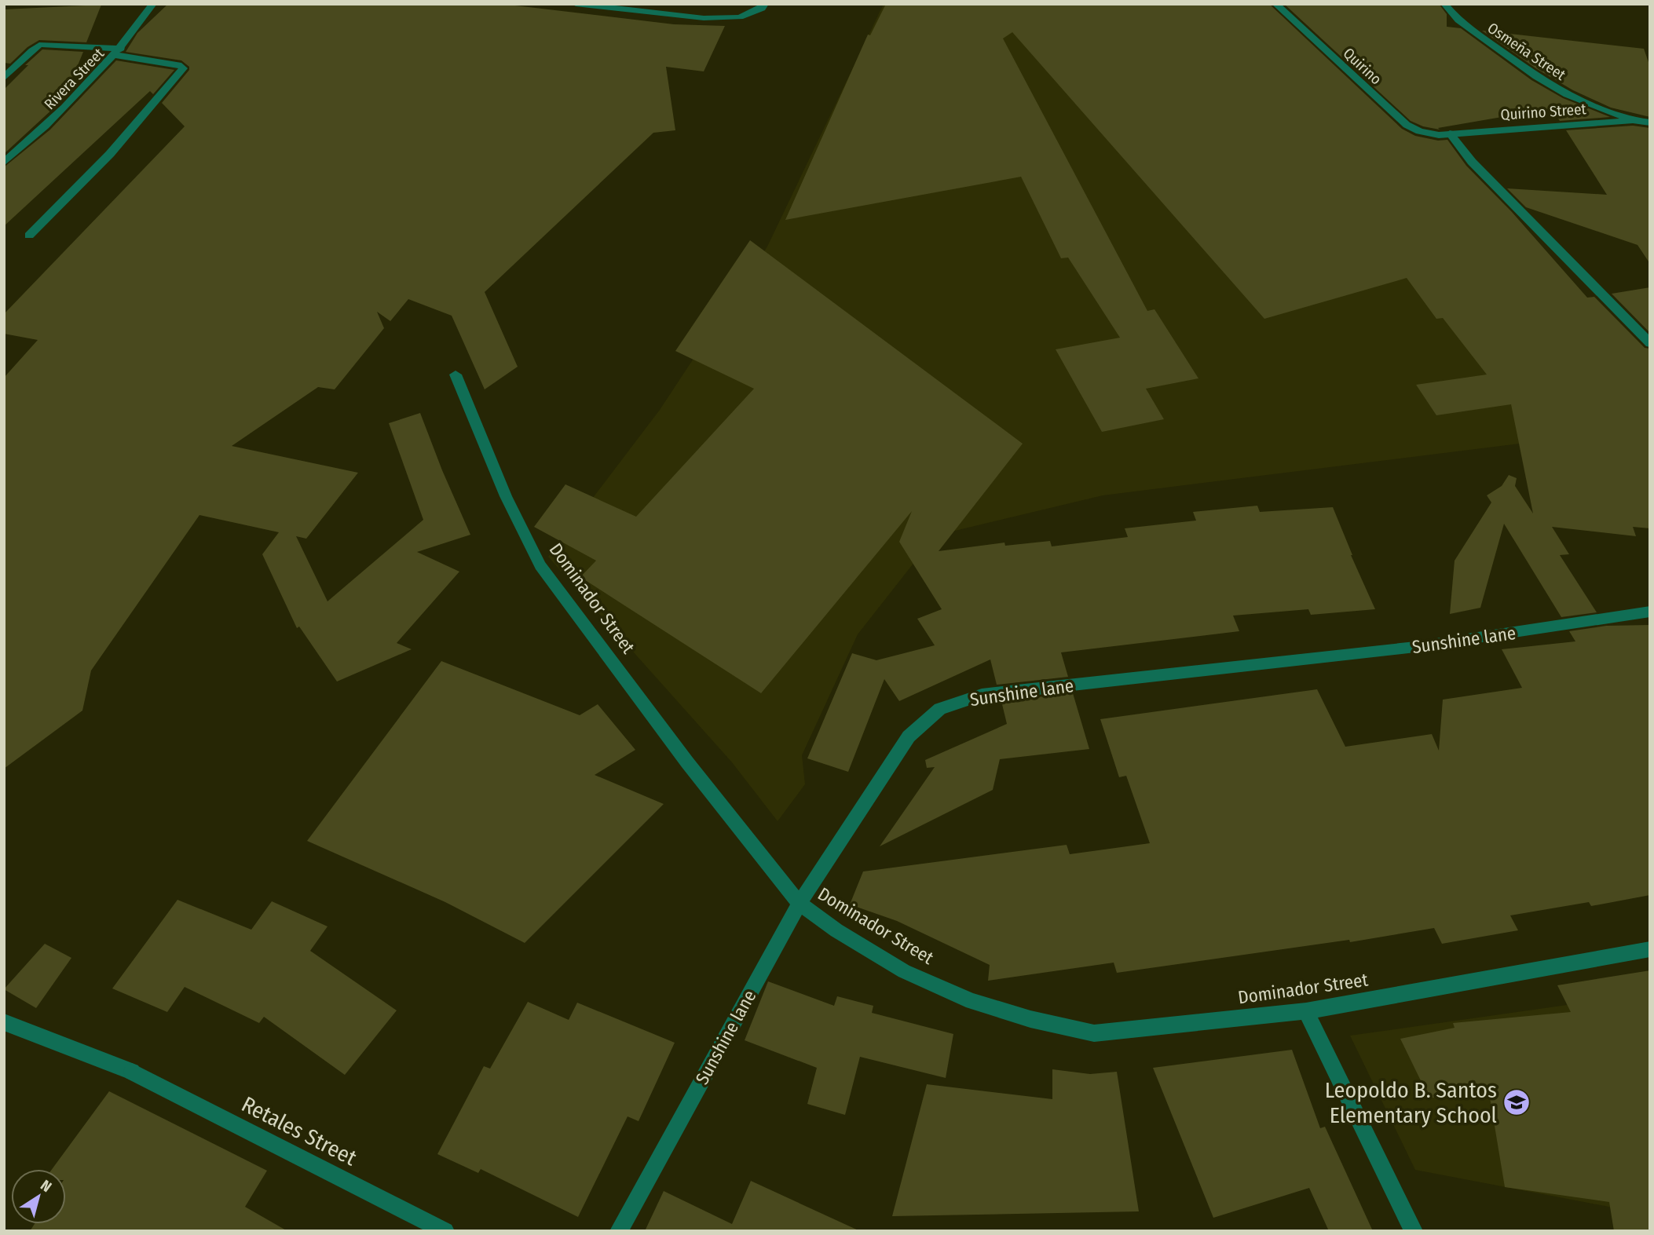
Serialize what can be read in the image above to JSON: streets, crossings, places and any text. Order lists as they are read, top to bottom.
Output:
{
  "streets": {
    "street": [
      "Osmeña Street",
      "Quirino",
      "Rivera Street",
      "Quirino Street",
      "Dominador Street",
      "Sunshine lane",
      "Retales Street"
    ]
  },
  "crossings": [
    ["Osmeña Street", "Quirino Street"],
    ["Quirino", "Quirino Street"],
    ["Dominador Street", "Sunshine lane"]
  ],
  "places": {
    "school or university": ["Leopoldo B. Santos Elementary School"]
  },
  "north": "top right"
}
